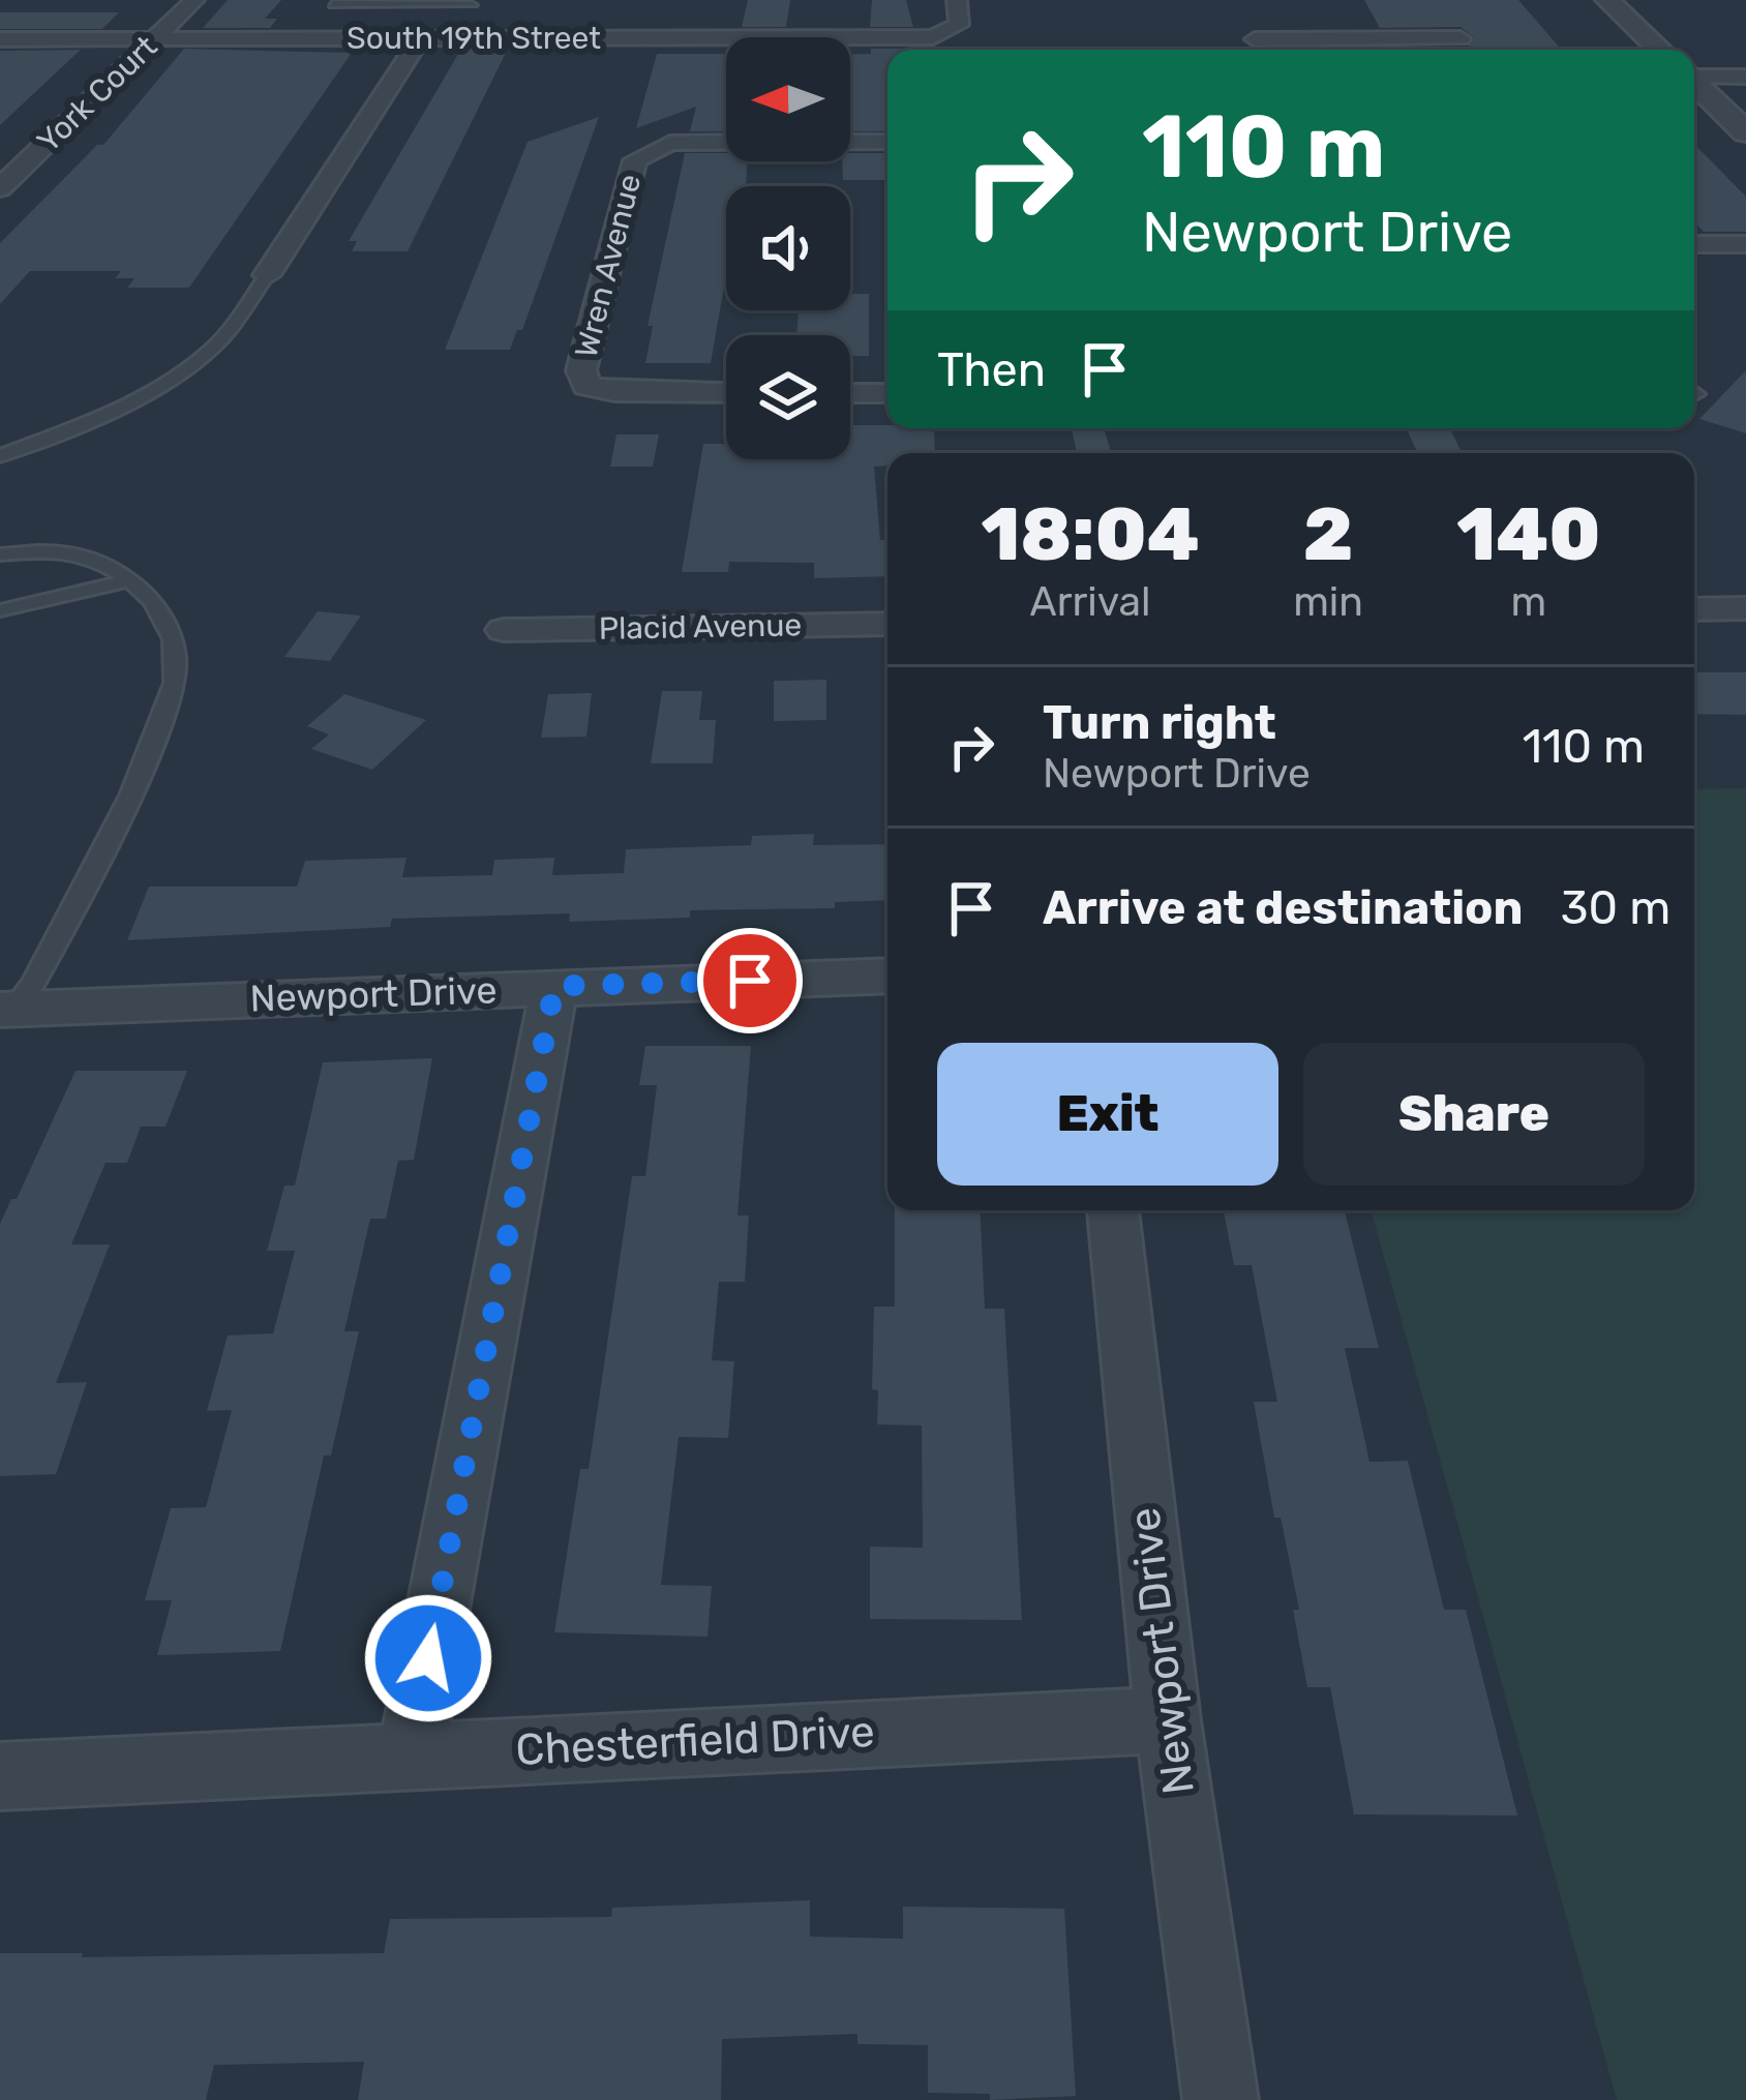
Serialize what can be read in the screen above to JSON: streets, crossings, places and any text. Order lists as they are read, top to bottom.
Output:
{
  "streets": {
    "street": [
      "South 19th Street",
      "York Court",
      "Wren Avenue",
      "Placid Avenue",
      "Newport Drive",
      "Chesterfield Drive"
    ]
  },
  "crossings": [
    ["South 19th Street", "York Court"],
    ["Newport Drive", "Chesterfield Drive"]
  ],
  "north": "left",
  "page": {
    "turn": ["110 m", "Newport Drive"],
    "then": "Then",
    "eta": [
      "18:04",
      "Arrival",
      "2",
      "min",
      "140",
      "m"
    ],
    "list": [
      {
        "name": "Turn right",
        "note": "Newport Drive",
        "value": "110 m"
      },
      {
        "name": "Arrive at destination",
        "value": "30 m"
      }
    ],
    "buttons": ["Exit", "Share"]
  }
}
